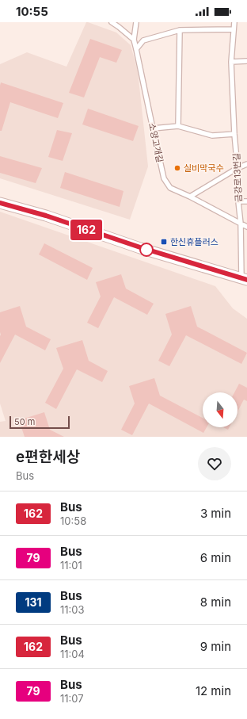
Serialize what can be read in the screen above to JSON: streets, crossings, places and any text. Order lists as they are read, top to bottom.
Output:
{
  "streets": {
    "lane": ["소양고개길", "금강로13번길"]
  },
  "crossings": [
    ["소양고개길", "금강로13번길"]
  ],
  "places": {
    "other": ["실비막국수"],
    "transit": ["한신휴플러스"]
  },
  "lines": ["bus line 162"],
  "scale_bar": "50 m",
  "north": "bottom",
  "page": {
    "status": "10:55",
    "on_map": "162",
    "scale": "50 m",
    "heading": ["e편한세상", "Bus"],
    "list": [
      {
        "mark": "162",
        "name": "Bus",
        "note": "10:58",
        "value": "3 min"
      },
      {
        "mark": "79",
        "name": "Bus",
        "note": "11:01",
        "value": "6 min"
      },
      {
        "mark": "131",
        "name": "Bus",
        "note": "11:03",
        "value": "8 min"
      },
      {
        "mark": "162",
        "name": "Bus",
        "note": "11:04",
        "value": "9 min"
      },
      {
        "mark": "79",
        "name": "Bus",
        "note": "11:07",
        "value": "12 min"
      }
    ]
  }
}
